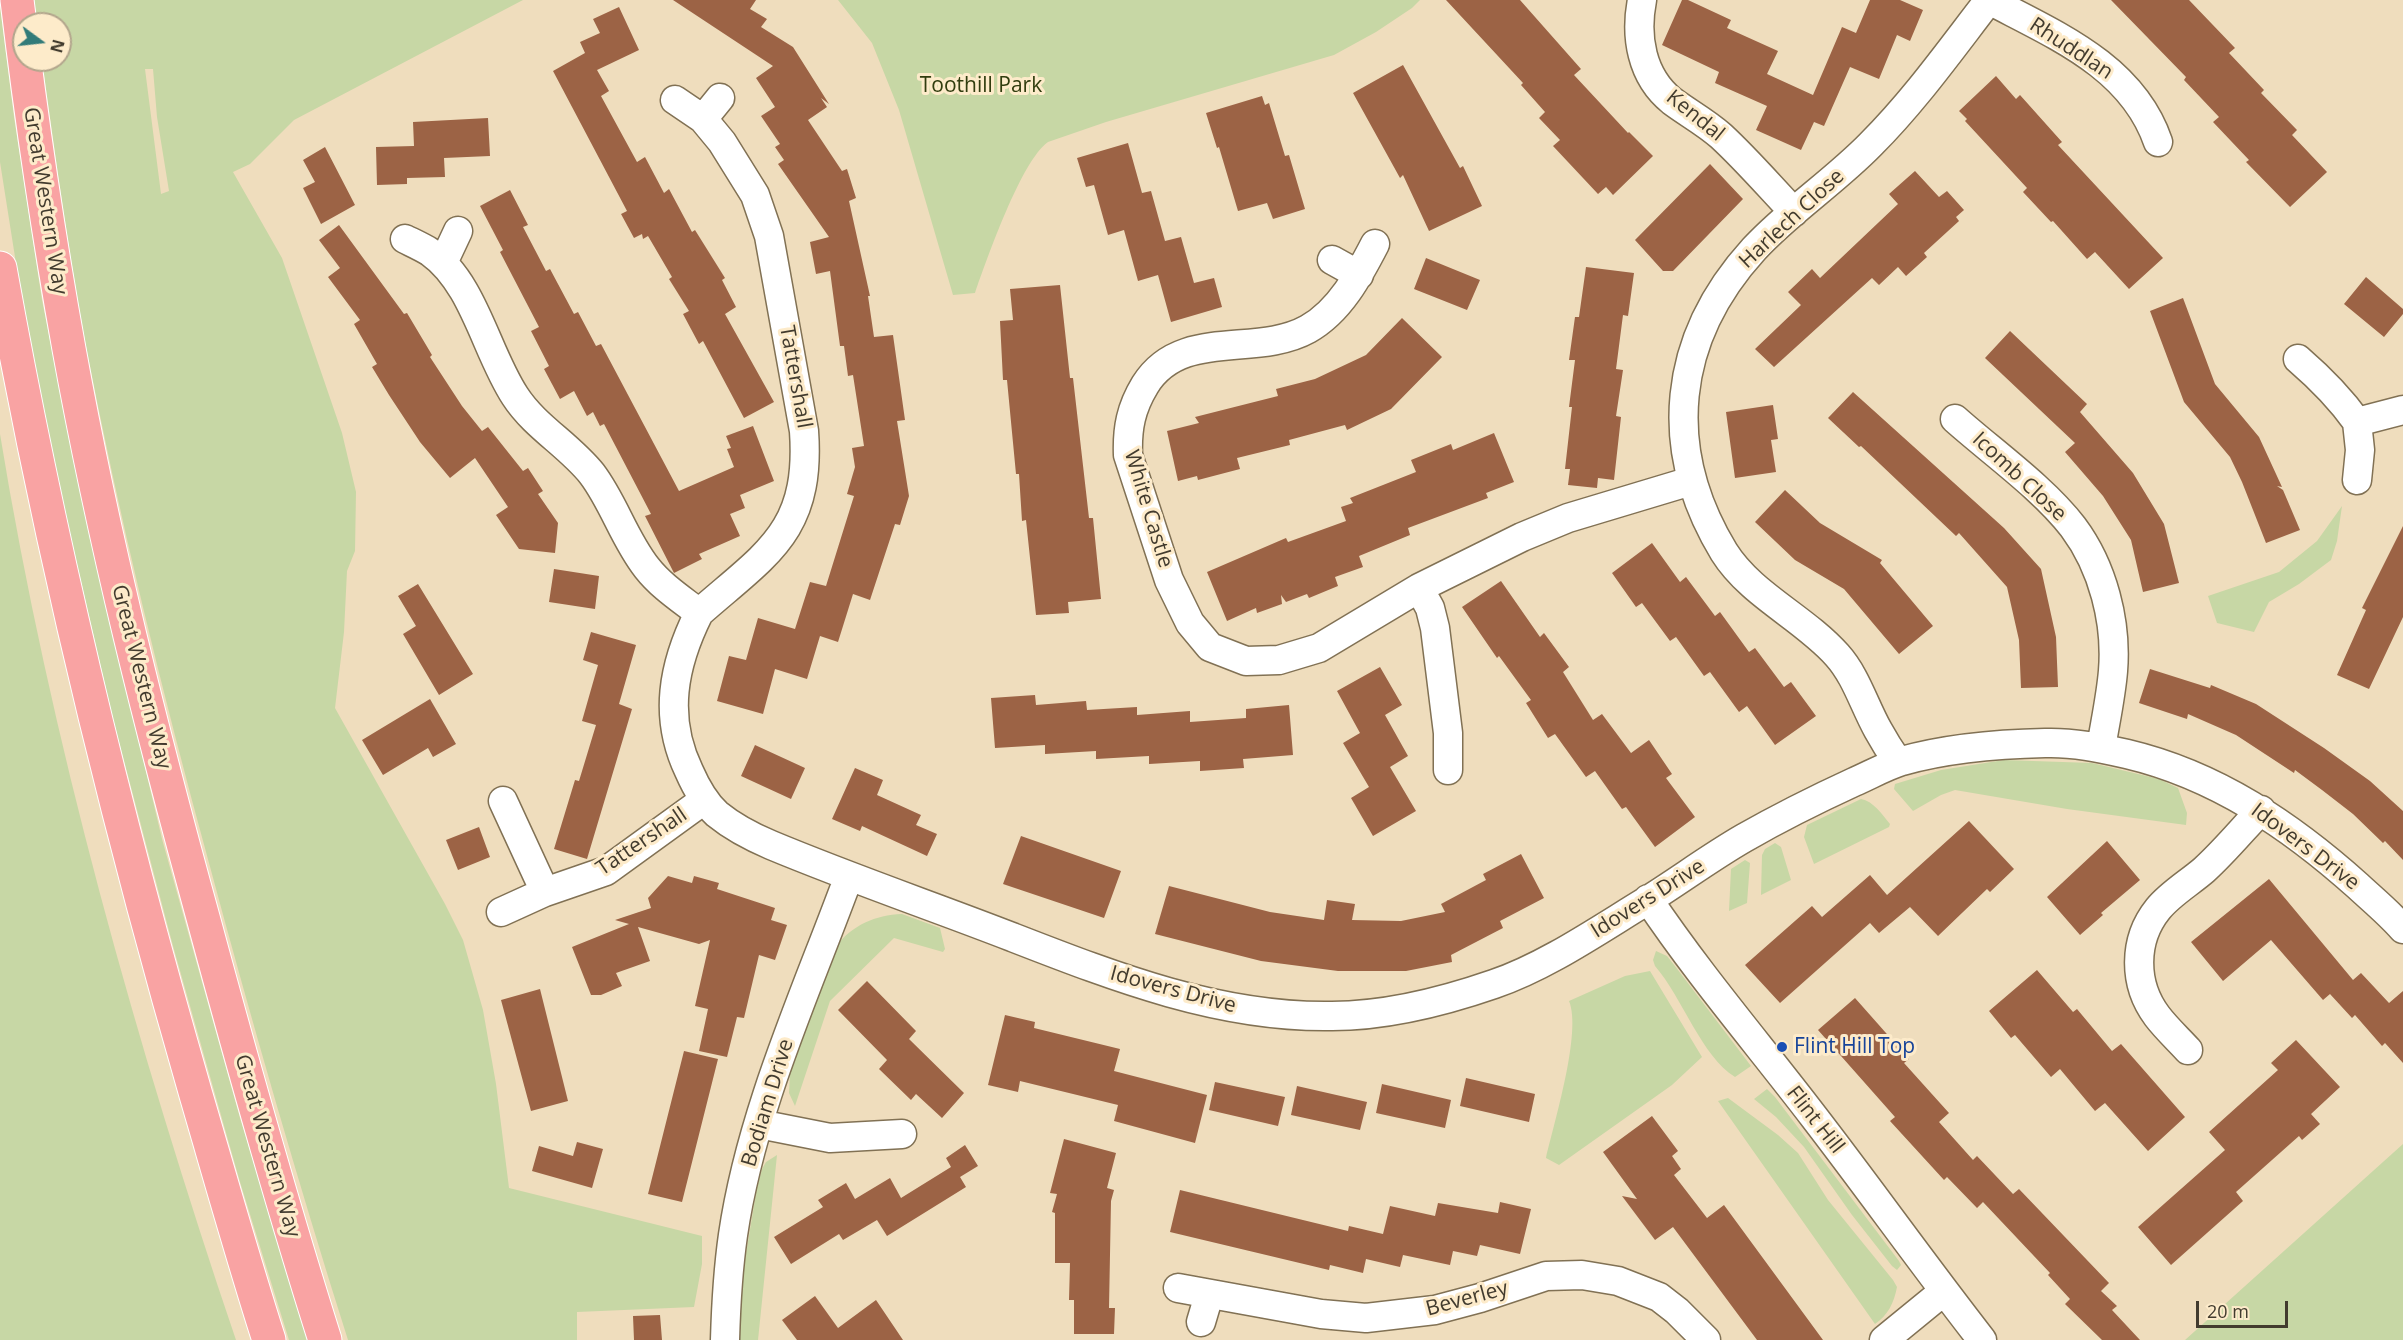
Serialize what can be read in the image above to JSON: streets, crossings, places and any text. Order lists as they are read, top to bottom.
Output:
{
  "streets": {
    "main road": ["Great Western Way"],
    "street": [
      "Rhuddlan",
      "Kendal",
      "Harlech Close",
      "Tattershall",
      "Icomb Close",
      "White Castle",
      "Idovers Drive",
      "Bodiam Drive",
      "Flint Hill",
      "Beverley"
    ]
  },
  "crossings": [
    ["Rhuddlan", "Harlech Close"],
    ["Kendal", "Harlech Close"],
    ["Harlech Close", "White Castle"],
    ["Harlech Close", "Idovers Drive"],
    ["Tattershall", "Idovers Drive"],
    ["Tattershall", "Bodiam Drive"],
    ["Icomb Close", "Idovers Drive"],
    ["Idovers Drive", "Bodiam Drive"],
    ["Idovers Drive", "Flint Hill"]
  ],
  "parks": ["Toothill Park"],
  "places": ["Flint Hill Top"],
  "scale_bar": "20 m",
  "north": "right"
}
